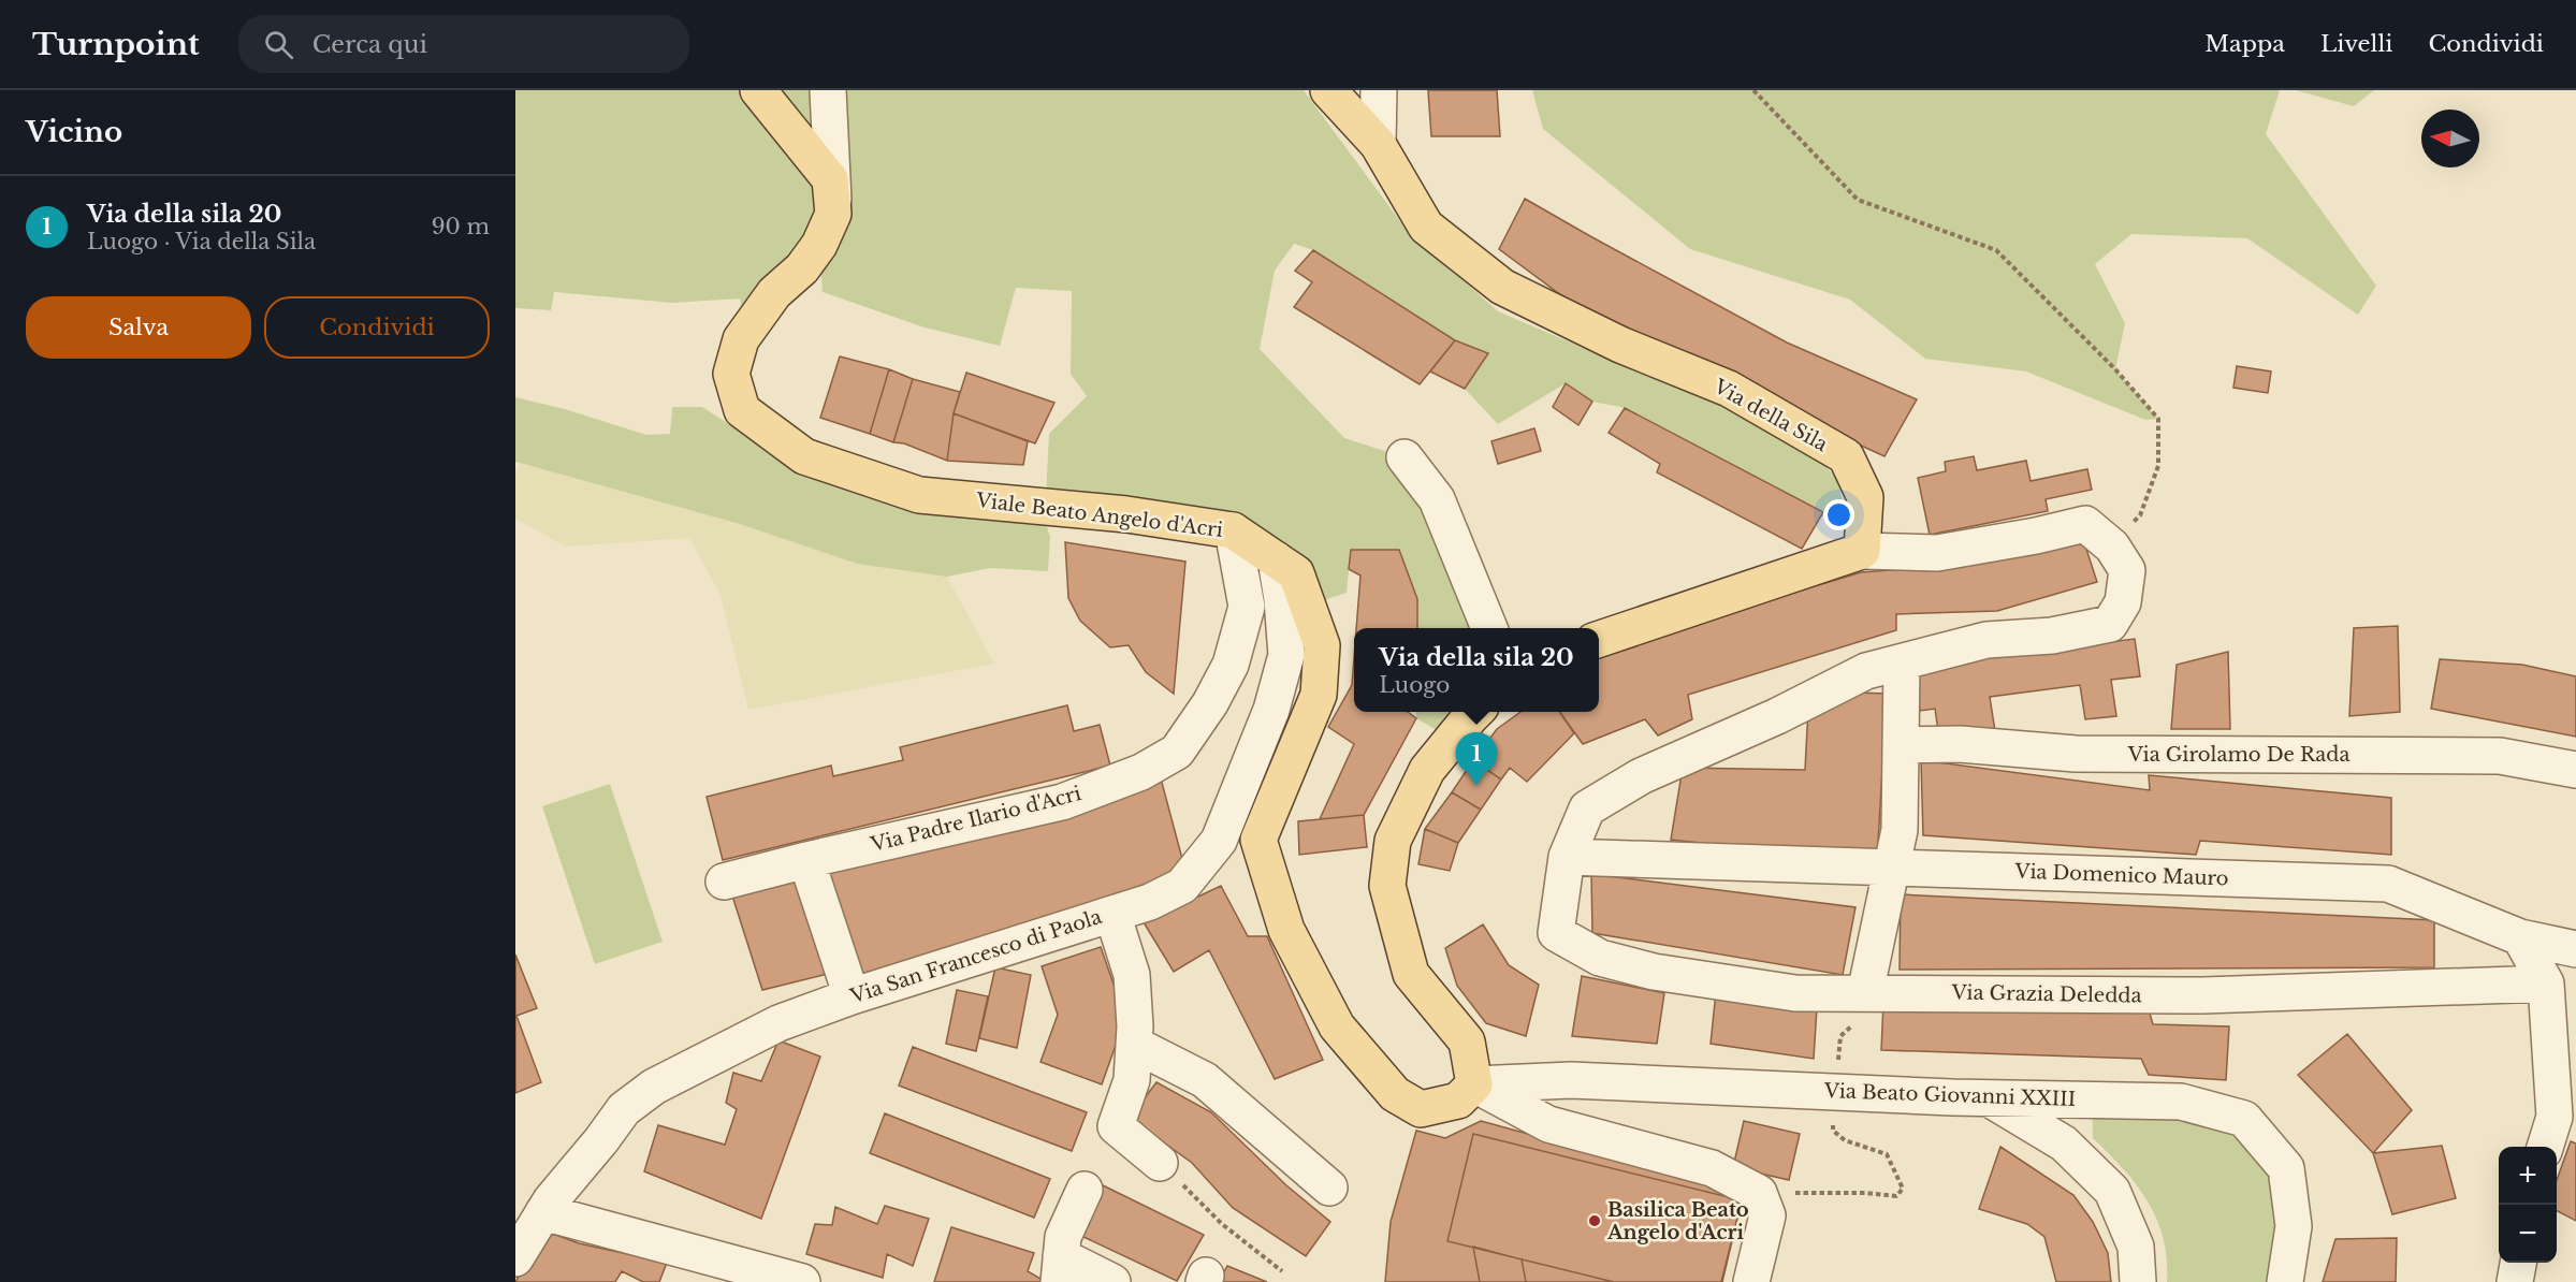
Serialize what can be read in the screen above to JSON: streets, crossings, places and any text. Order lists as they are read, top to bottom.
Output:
{
  "streets": {
    "main road": ["Via della Sila", "Viale Beato Angelo d'Acri"],
    "street": [
      "Via Girolamo De Rada",
      "Via Padre Ilario d'Acri",
      "Via Domenico Mauro",
      "Via San Francesco di Paola",
      "Via Grazia Deledda",
      "Via Beato Giovanni XXIII"
    ]
  },
  "crossings": [
    ["Viale Beato Angelo d'Acri", "Via Padre Ilario d'Acri"],
    ["Viale Beato Angelo d'Acri", "Via San Francesco di Paola"],
    ["Viale Beato Angelo d'Acri", "Via Beato Giovanni XXIII"],
    ["Via Domenico Mauro", "Via Grazia Deledda"]
  ],
  "places": ["Basilica Beato Angelo d'Acri"],
  "north": "left",
  "page": {
    "header": "Turnpoint",
    "search": "Cerca qui",
    "nav": ["Mappa", "Livelli", "Condividi"],
    "heading": "Vicino",
    "list": [
      {
        "mark": "1",
        "name": "Via della sila 20",
        "note": "Luogo · Via della Sila",
        "value": "90 m"
      }
    ],
    "buttons": ["Salva", "Condividi"],
    "popup": ["Via della sila 20", "Luogo"],
    "pins": "1",
    "map_buttons": ["+", "−"]
  }
}
